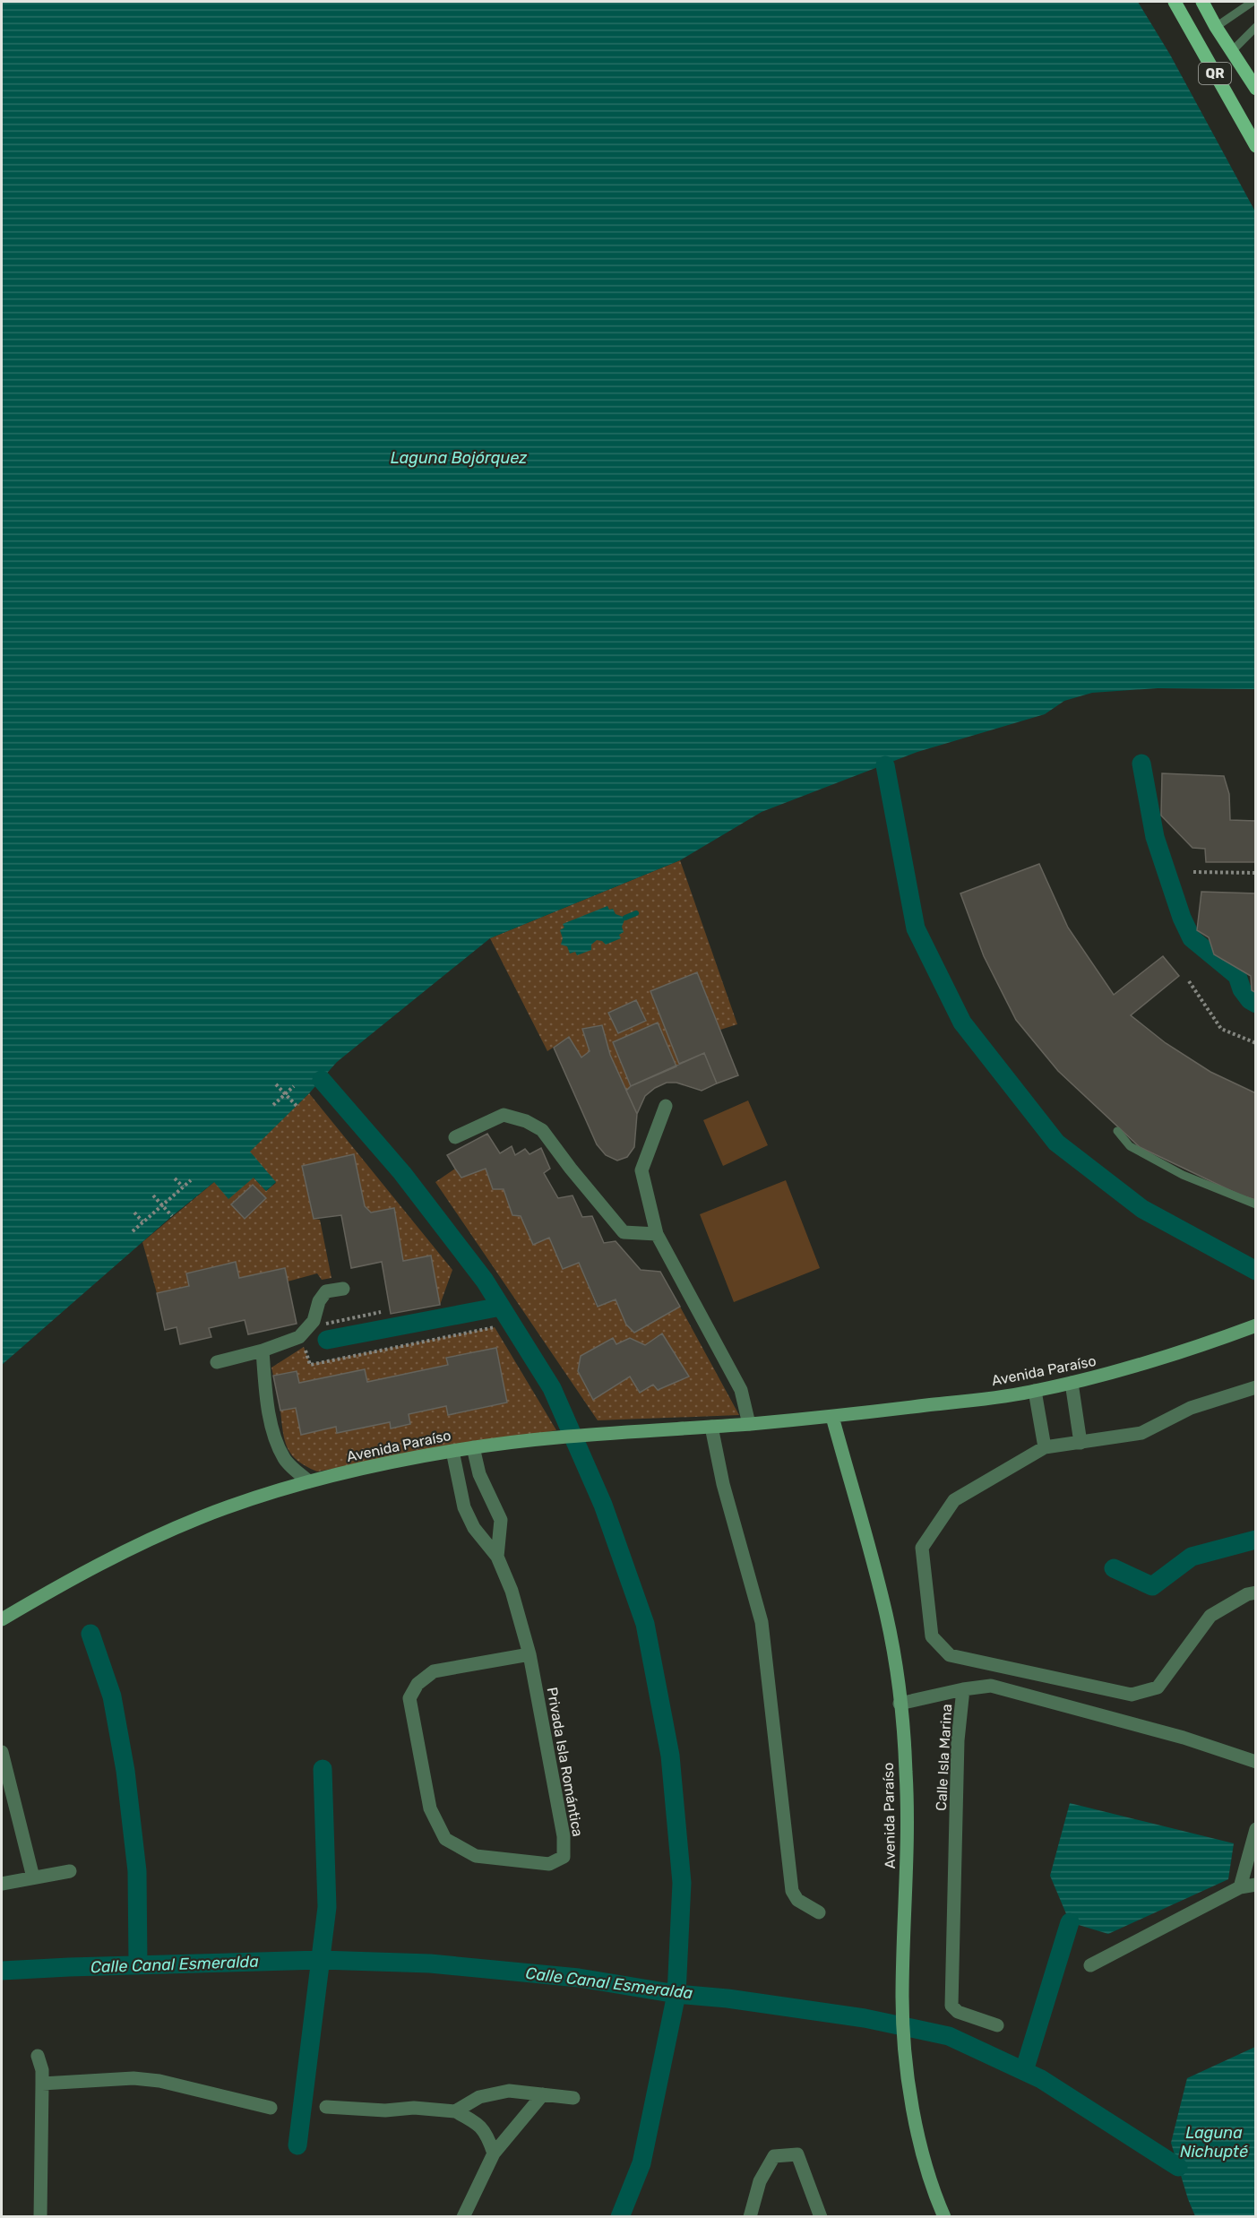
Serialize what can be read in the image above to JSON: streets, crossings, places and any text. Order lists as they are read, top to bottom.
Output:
{
  "streets": {
    "main road": ["QR"],
    "street": ["Avenida Paraíso", "Calle Isla Marina", "Privada Isla Romántica"]
  },
  "crossings": [
    ["Avenida Paraíso", "Privada Isla Romántica"]
  ],
  "water": ["Laguna Bojórquez", "Calle Canal Esmeralda", "Laguna Nichupté"]
}
